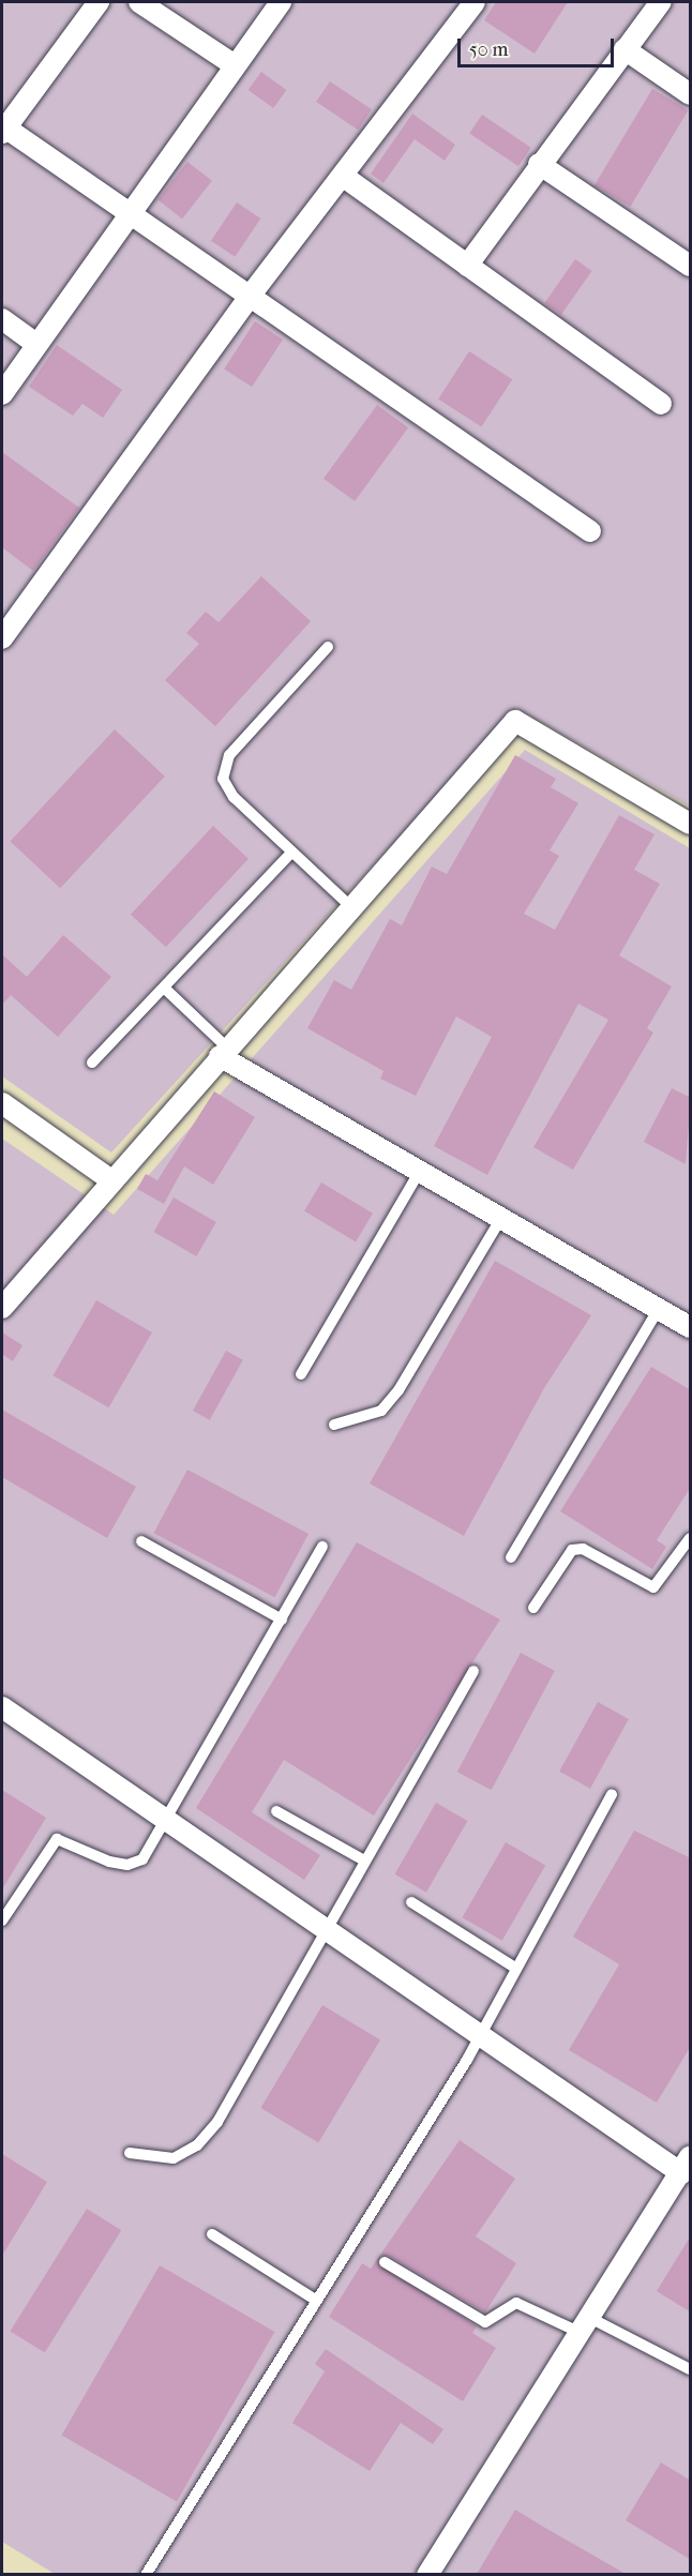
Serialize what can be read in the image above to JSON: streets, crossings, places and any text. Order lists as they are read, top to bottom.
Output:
{
  "scale_bar": "50 m"
}
